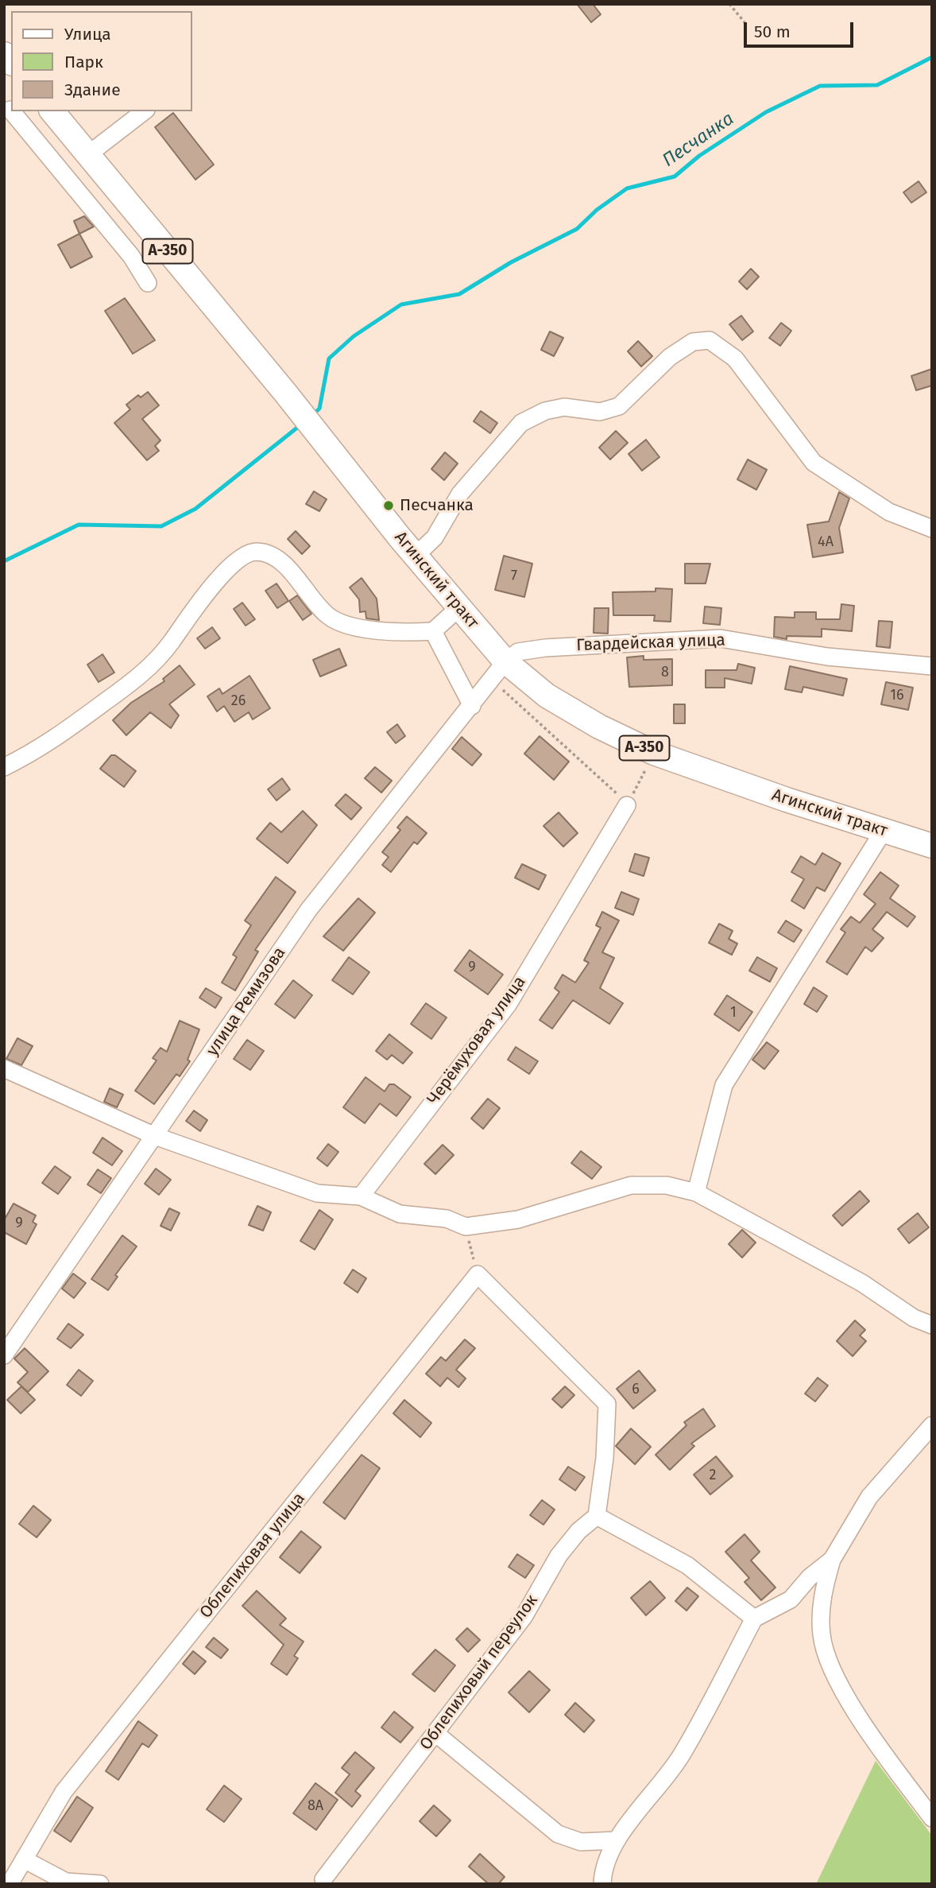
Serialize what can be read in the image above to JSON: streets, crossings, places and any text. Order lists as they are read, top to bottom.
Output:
{
  "streets": {
    "highway": ["А-350", "Агинский тракт"],
    "street": [
      "Гвардейская улица",
      "улица Ремизова",
      "Черёмуховая улица",
      "Облепиховая улица",
      "Облепиховый переулок"
    ]
  },
  "crossings": [
    ["Агинский тракт", "Гвардейская улица"],
    ["Агинский тракт", "улица Ремизова"],
    ["Гвардейская улица", "улица Ремизова"]
  ],
  "water": ["Песчанка"],
  "places": ["Песчанка"],
  "house_numbers": [
    "4А",
    "7",
    "8",
    "16",
    "26",
    "9",
    "1",
    "9",
    "6",
    "2",
    "8А"
  ],
  "legend": ["Улица", "Парк", "Здание"],
  "scale_bar": "50 m"
}
